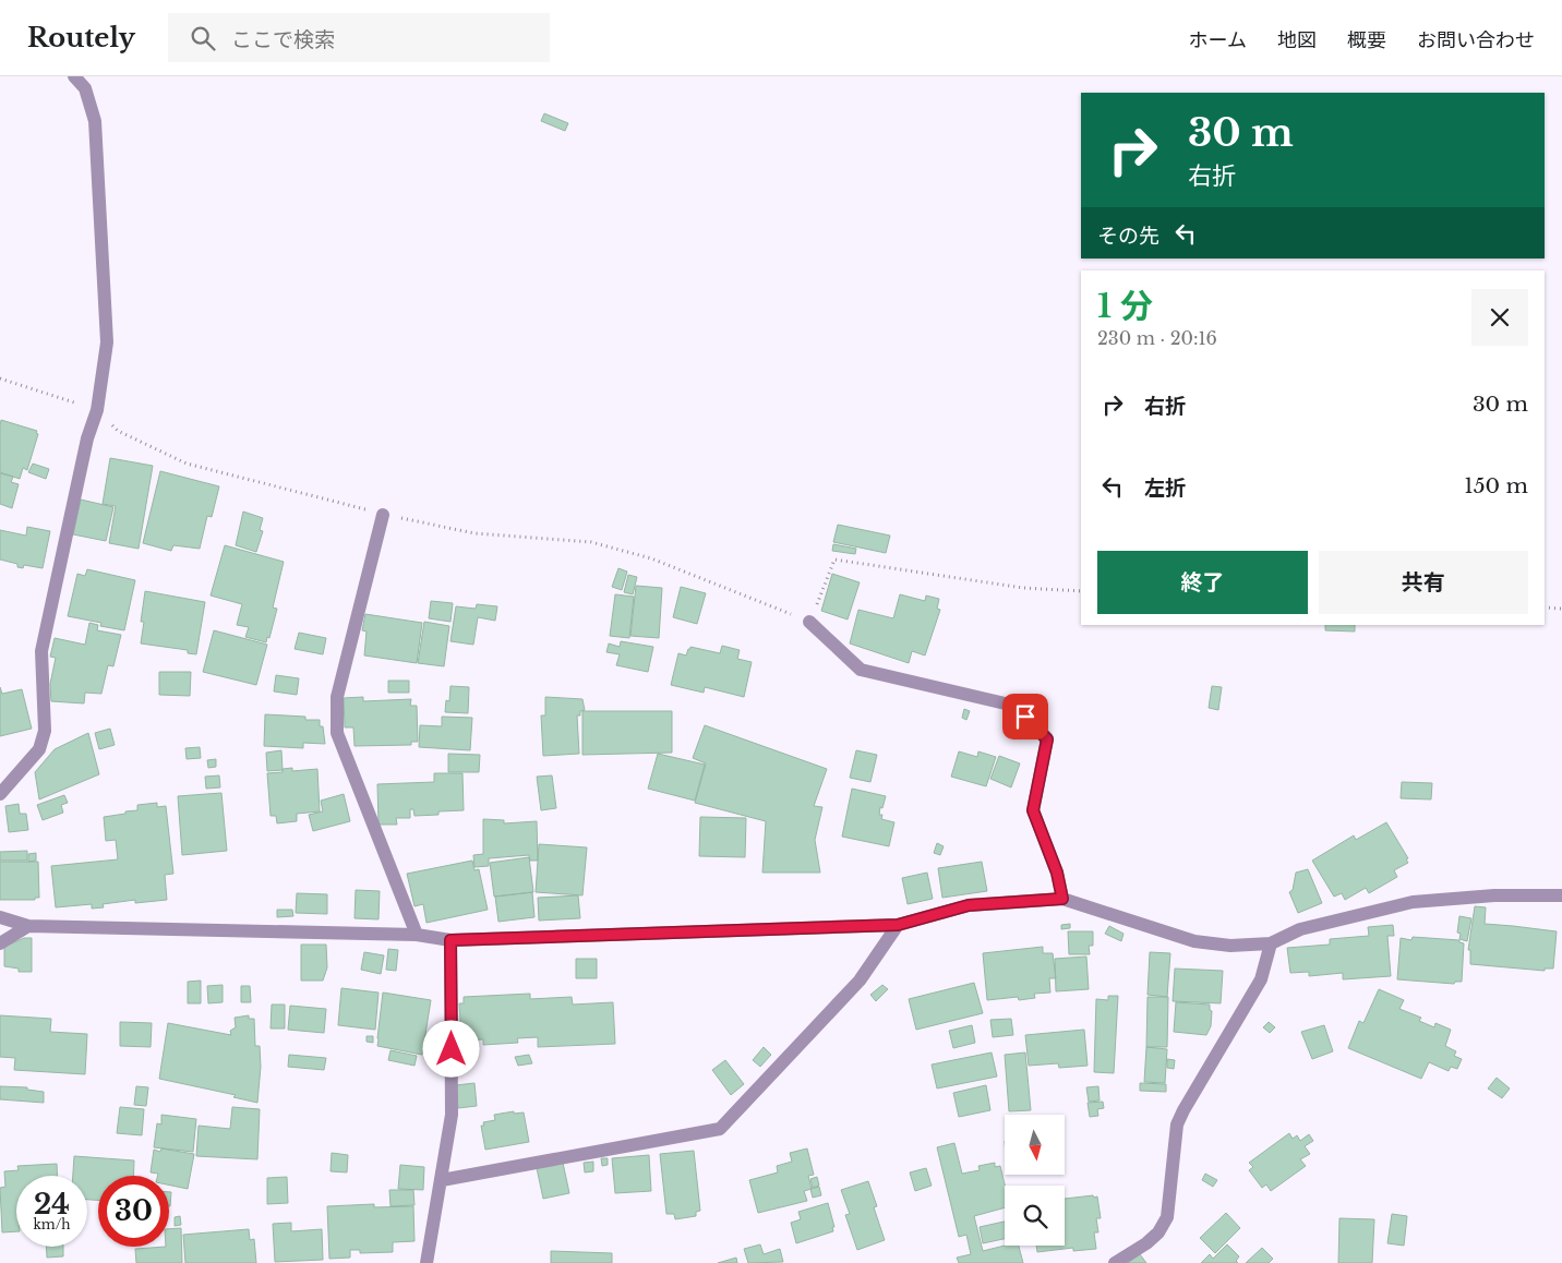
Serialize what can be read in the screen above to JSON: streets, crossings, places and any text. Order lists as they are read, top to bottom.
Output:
{
  "north": "bottom",
  "page": {
    "header": "Routely",
    "search": "ここで検索",
    "nav": [
      "ホーム",
      "地図",
      "概要",
      "お問い合わせ"
    ],
    "turn": ["30 m", "右折"],
    "then": "その先",
    "heading": ["1 分", "230 m · 20:16"],
    "list": [
      {
        "name": "右折",
        "value": "30 m"
      },
      {
        "name": "左折",
        "value": "150 m"
      }
    ],
    "buttons": ["終了", "共有"],
    "speed": "24 km/h",
    "limit": "30"
  }
}
